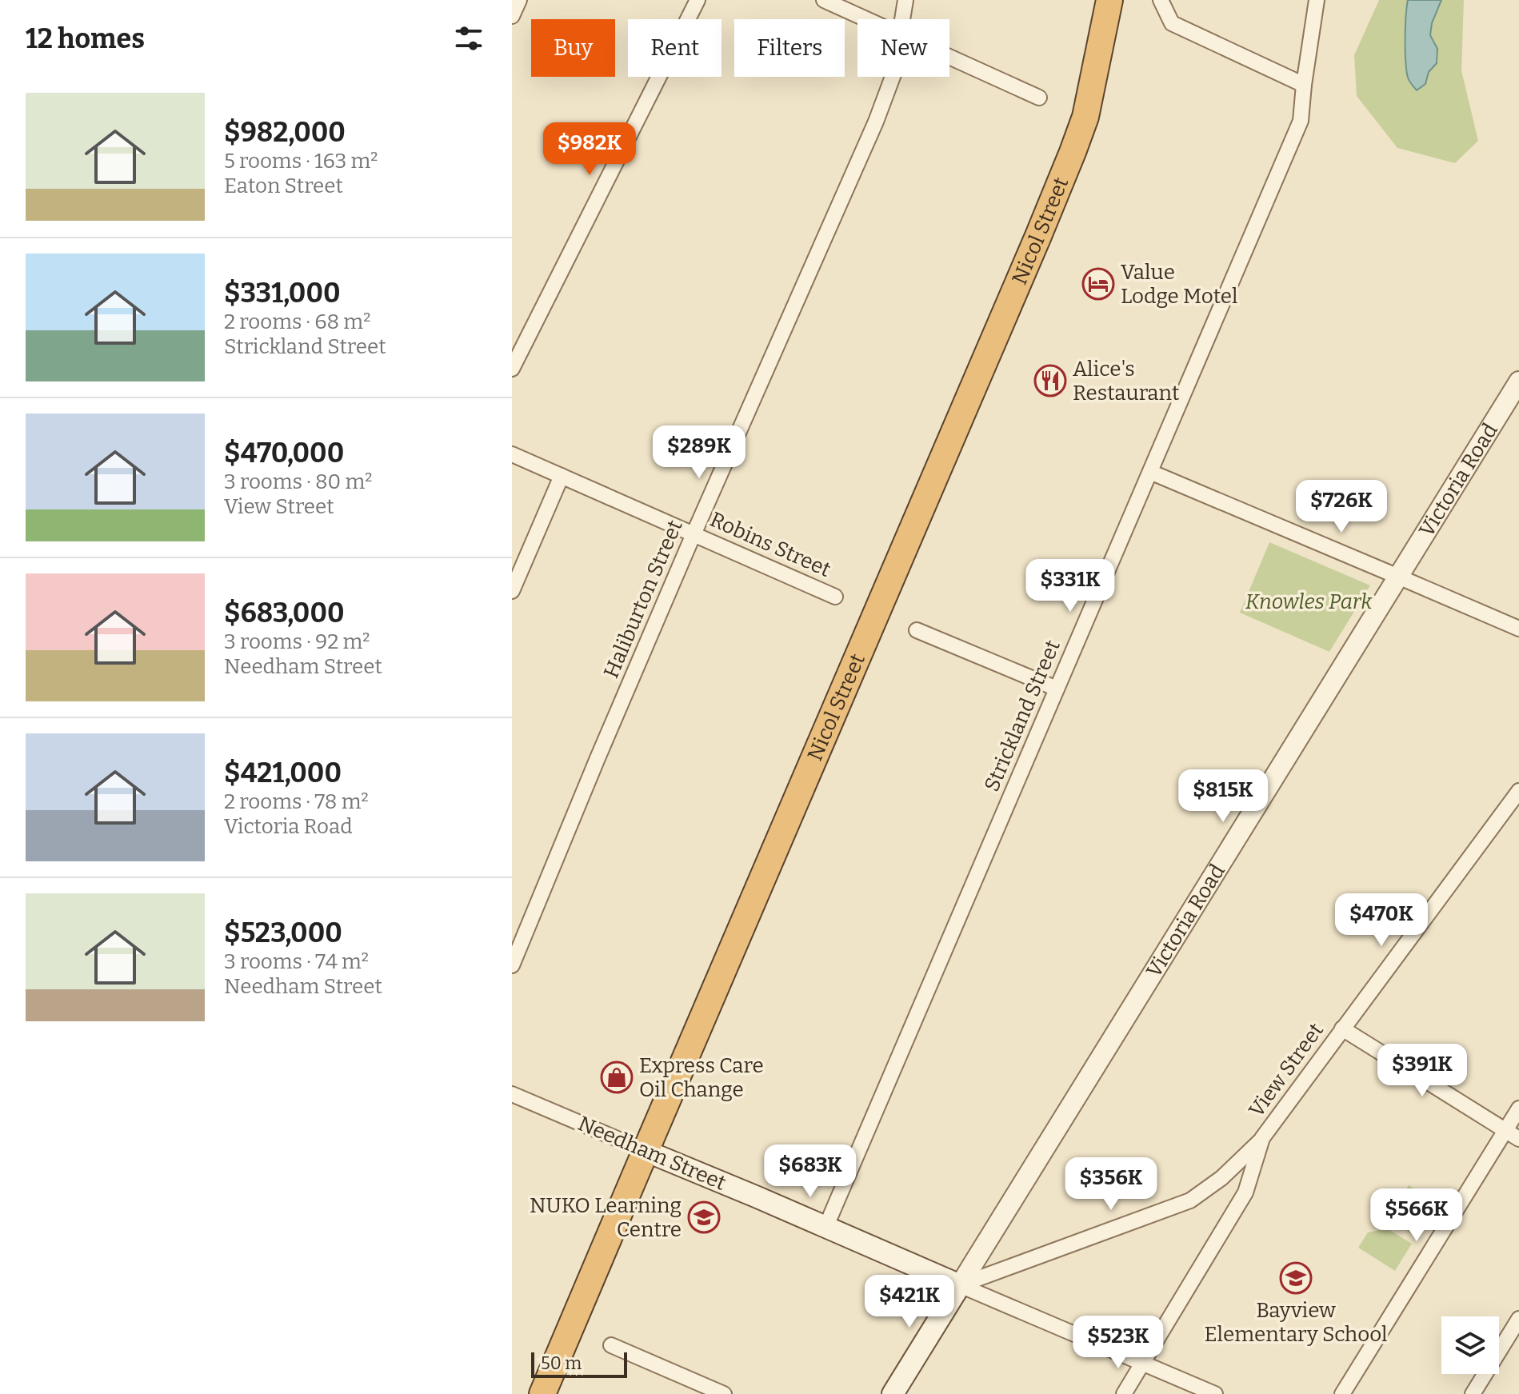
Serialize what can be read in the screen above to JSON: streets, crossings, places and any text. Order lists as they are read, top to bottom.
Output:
{
  "streets": {
    "highway": ["Nicol Street"],
    "main road": ["Victoria Road", "Needham Street"],
    "street": [
      "Robins Street",
      "Haliburton Street",
      "Strickland Street",
      "View Street"
    ]
  },
  "crossings": [
    ["Nicol Street", "Needham Street"],
    ["Victoria Road", "Needham Street"],
    ["Robins Street", "Haliburton Street"],
    ["Strickland Street", "Needham Street"],
    ["View Street", "Needham Street"]
  ],
  "parks": ["Knowles Park"],
  "places": {
    "hotel": ["Value Lodge Motel"],
    "restaurant": ["Alice's Restaurant"],
    "shop": ["Express Care Oil Change"],
    "school or university": ["NUKO Learning Centre", "Bayview Elementary School"]
  },
  "scale_bar": "50 m",
  "page": {
    "heading": "12 homes",
    "chip": [
      "Buy",
      "Rent",
      "Filters",
      "New"
    ],
    "list": [
      {
        "name": "$982,000",
        "note": "5 rooms · 163 m² · Eaton Street"
      },
      {
        "name": "$331,000",
        "note": "2 rooms · 68 m² · Strickland Street"
      },
      {
        "name": "$470,000",
        "note": "3 rooms · 80 m² · View Street"
      },
      {
        "name": "$683,000",
        "note": "3 rooms · 92 m² · Needham Street"
      },
      {
        "name": "$421,000",
        "note": "2 rooms · 78 m² · Victoria Road"
      },
      {
        "name": "$523,000",
        "note": "3 rooms · 74 m² · Needham Street"
      }
    ],
    "price": [
      "$982K",
      "$289K",
      "$726K",
      "$331K",
      "$815K",
      "$470K",
      "$391K",
      "$683K",
      "$356K",
      "$566K",
      "$421K",
      "$523K"
    ],
    "scale": "50 m"
  }
}
